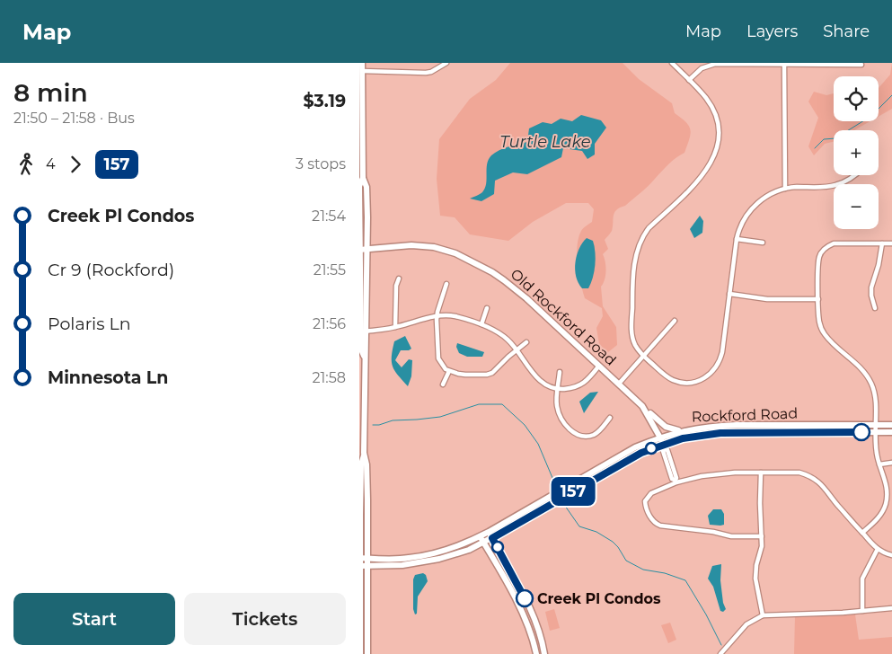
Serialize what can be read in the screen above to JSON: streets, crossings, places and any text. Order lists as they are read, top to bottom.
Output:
{
  "streets": {
    "main road": ["Old Rockford Road", "Rockford Road"]
  },
  "crossings": [
    ["Old Rockford Road", "Rockford Road"]
  ],
  "water": ["Turtle Lake"],
  "places": ["Creek Pl Condos"],
  "lines": ["bus line 157"],
  "page": {
    "header": "Map",
    "nav": ["Map", "Layers", "Share"],
    "heading": ["8 min", "21:50 – 21:58 · Bus", "$3.19"],
    "on_map": "157",
    "map_buttons": ["+", "−"],
    "legs": ["4", "157", "3 stops"],
    "list": [
      {
        "name": "Creek Pl Condos",
        "value": "21:54"
      },
      {
        "name": "Cr 9 (Rockford)",
        "value": "21:55"
      },
      {
        "name": "Polaris Ln",
        "value": "21:56"
      },
      {
        "name": "Minnesota Ln",
        "value": "21:58"
      }
    ],
    "buttons": ["Start", "Tickets"]
  }
}
